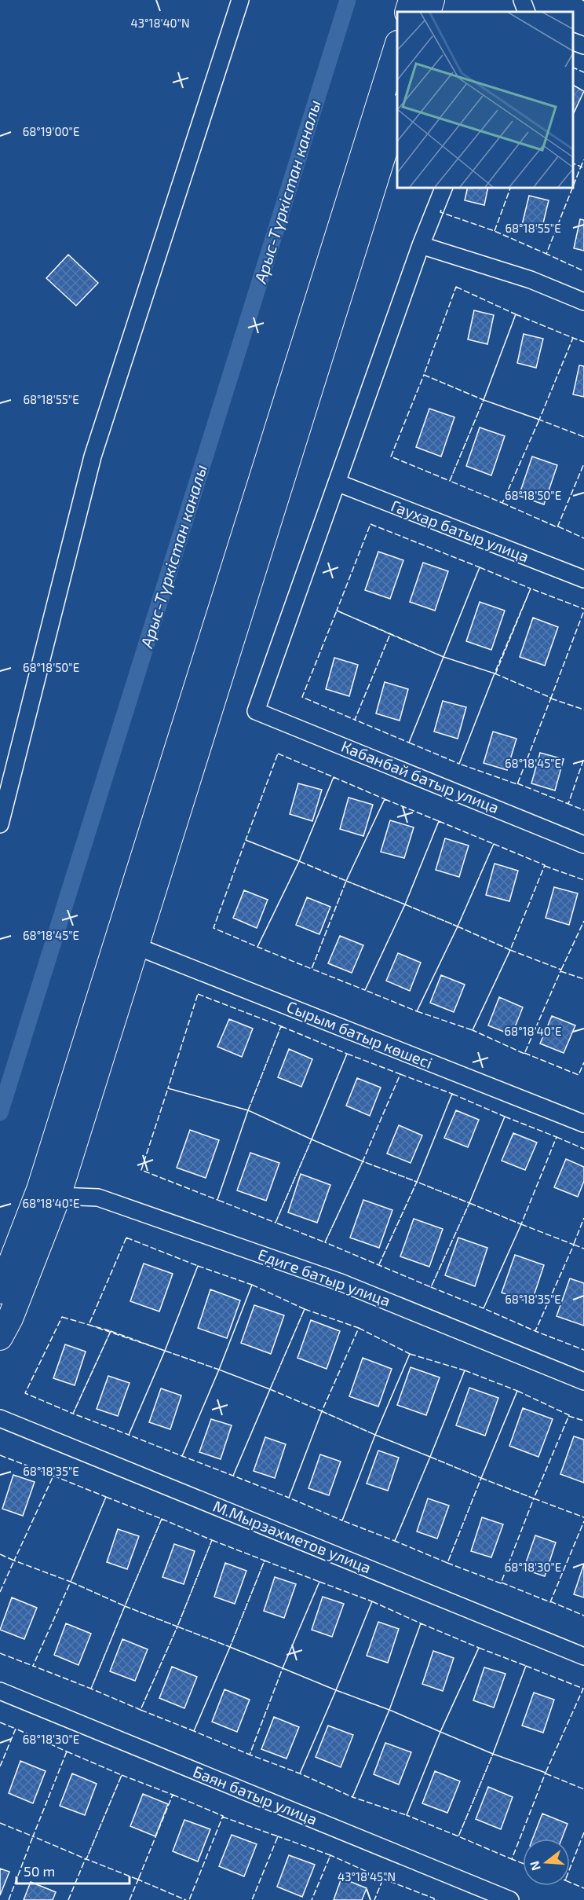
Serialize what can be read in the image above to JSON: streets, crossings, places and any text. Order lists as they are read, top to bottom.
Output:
{
  "streets": {
    "street": [
      "Гаухар батыр улица",
      "Кабанбай батыр улица",
      "Сырым батыр көшесі",
      "Едиге батыр улица",
      "М.Мырзахметов улица",
      "Баян батыр улица"
    ]
  },
  "crossings": [
    ["Гаухар батыр улица", "Кабанбай батыр улица"]
  ],
  "water": ["Арыс-Түркістан каналы"],
  "scale_bar": "50 m",
  "north": "left",
  "coordinates": [
    "43°18'40\"N",
    "68°19'00\"E",
    "68°18'55\"E",
    "68°18'50\"E",
    "68°18'45\"E",
    "68°18'40\"E",
    "68°18'35\"E",
    "68°18'30\"E",
    "43°18'45\"N"
  ]
}
